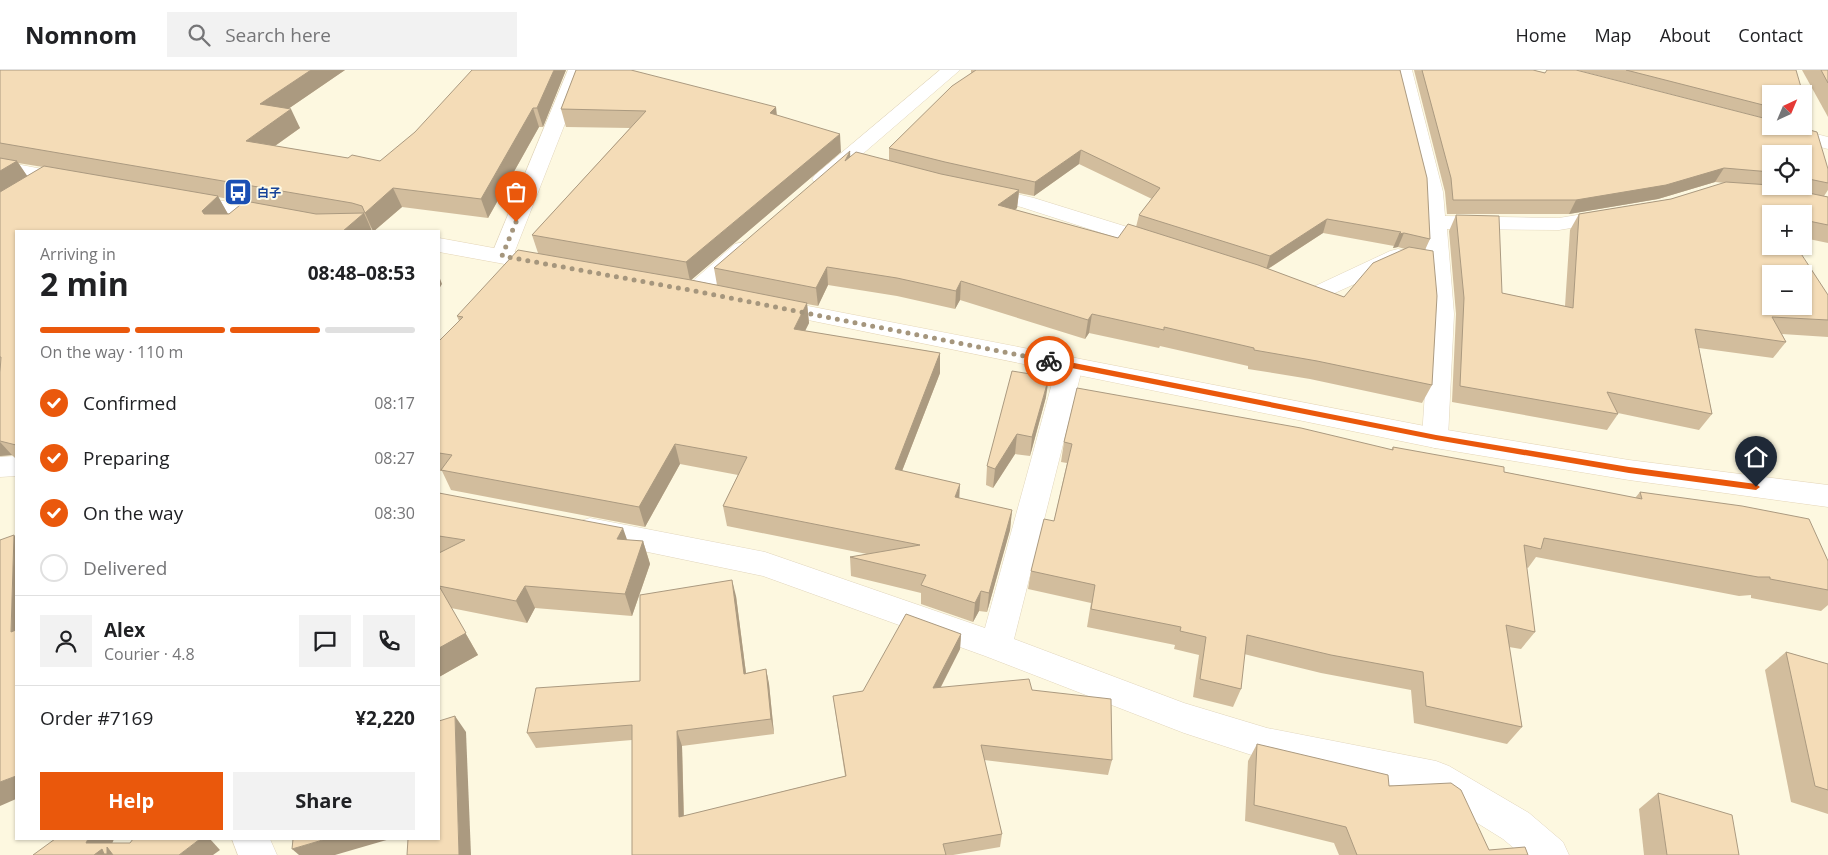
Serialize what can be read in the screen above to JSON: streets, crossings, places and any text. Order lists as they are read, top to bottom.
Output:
{
  "places": {
    "bus stop": ["白子"]
  },
  "north": "top right",
  "page": {
    "header": "Nomnom",
    "search": "Search here",
    "nav": [
      "Home",
      "Map",
      "About",
      "Contact"
    ],
    "map_buttons": ["+", "−"],
    "heading": ["2 min", "Arriving in", "08:48–08:53"],
    "panel": [
      "Alex",
      "Courier · 4.8",
      "Order #7169",
      "¥2,220"
    ],
    "bar": "On the way · 110 m",
    "list": [
      ["Confirmed", "08:17"],
      ["Preparing", "08:27"],
      ["On the way", "08:30"],
      "Delivered"
    ],
    "buttons": ["Help", "Share"]
  }
}
